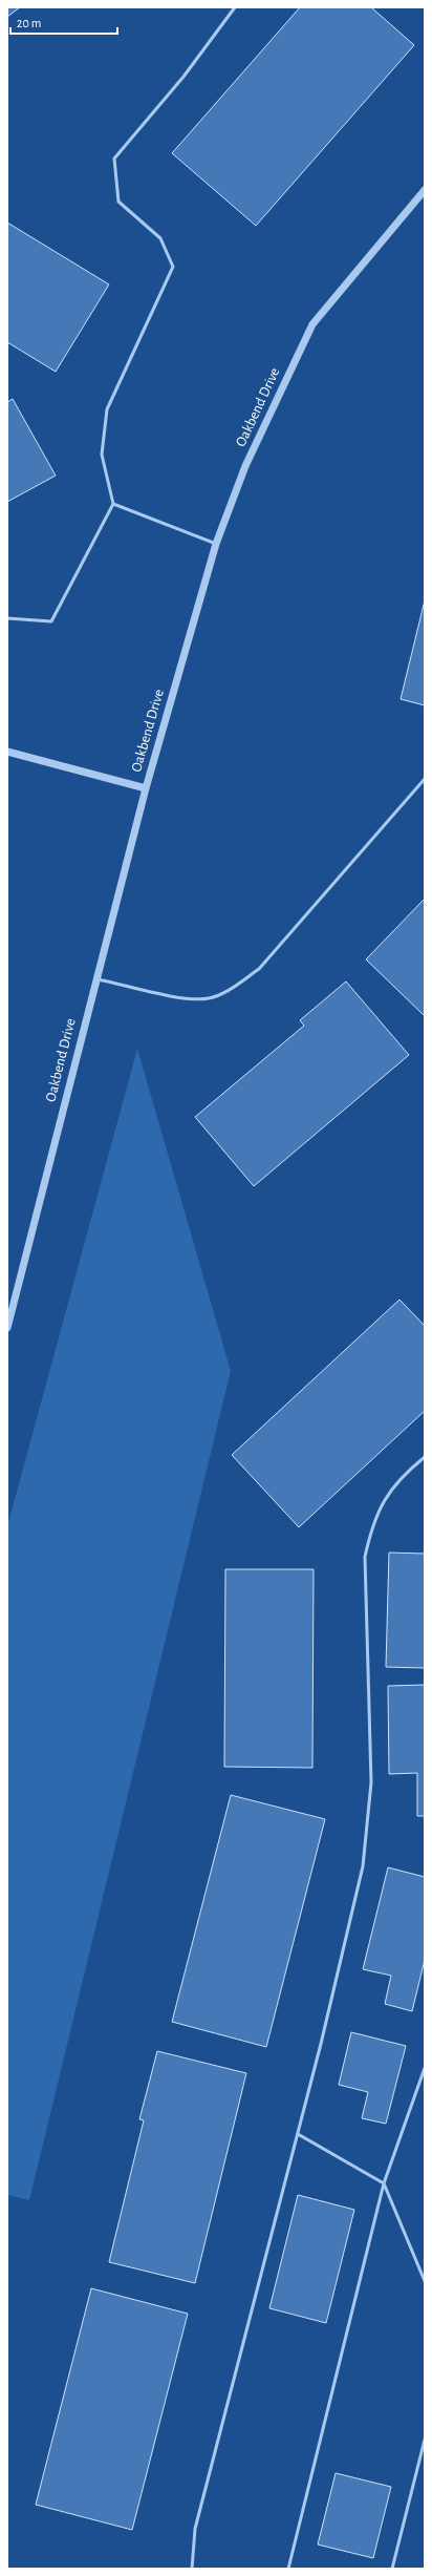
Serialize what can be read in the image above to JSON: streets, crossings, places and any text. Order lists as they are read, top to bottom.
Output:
{
  "streets": {
    "street": ["Oakbend Drive"]
  },
  "scale_bar": "20 m"
}
